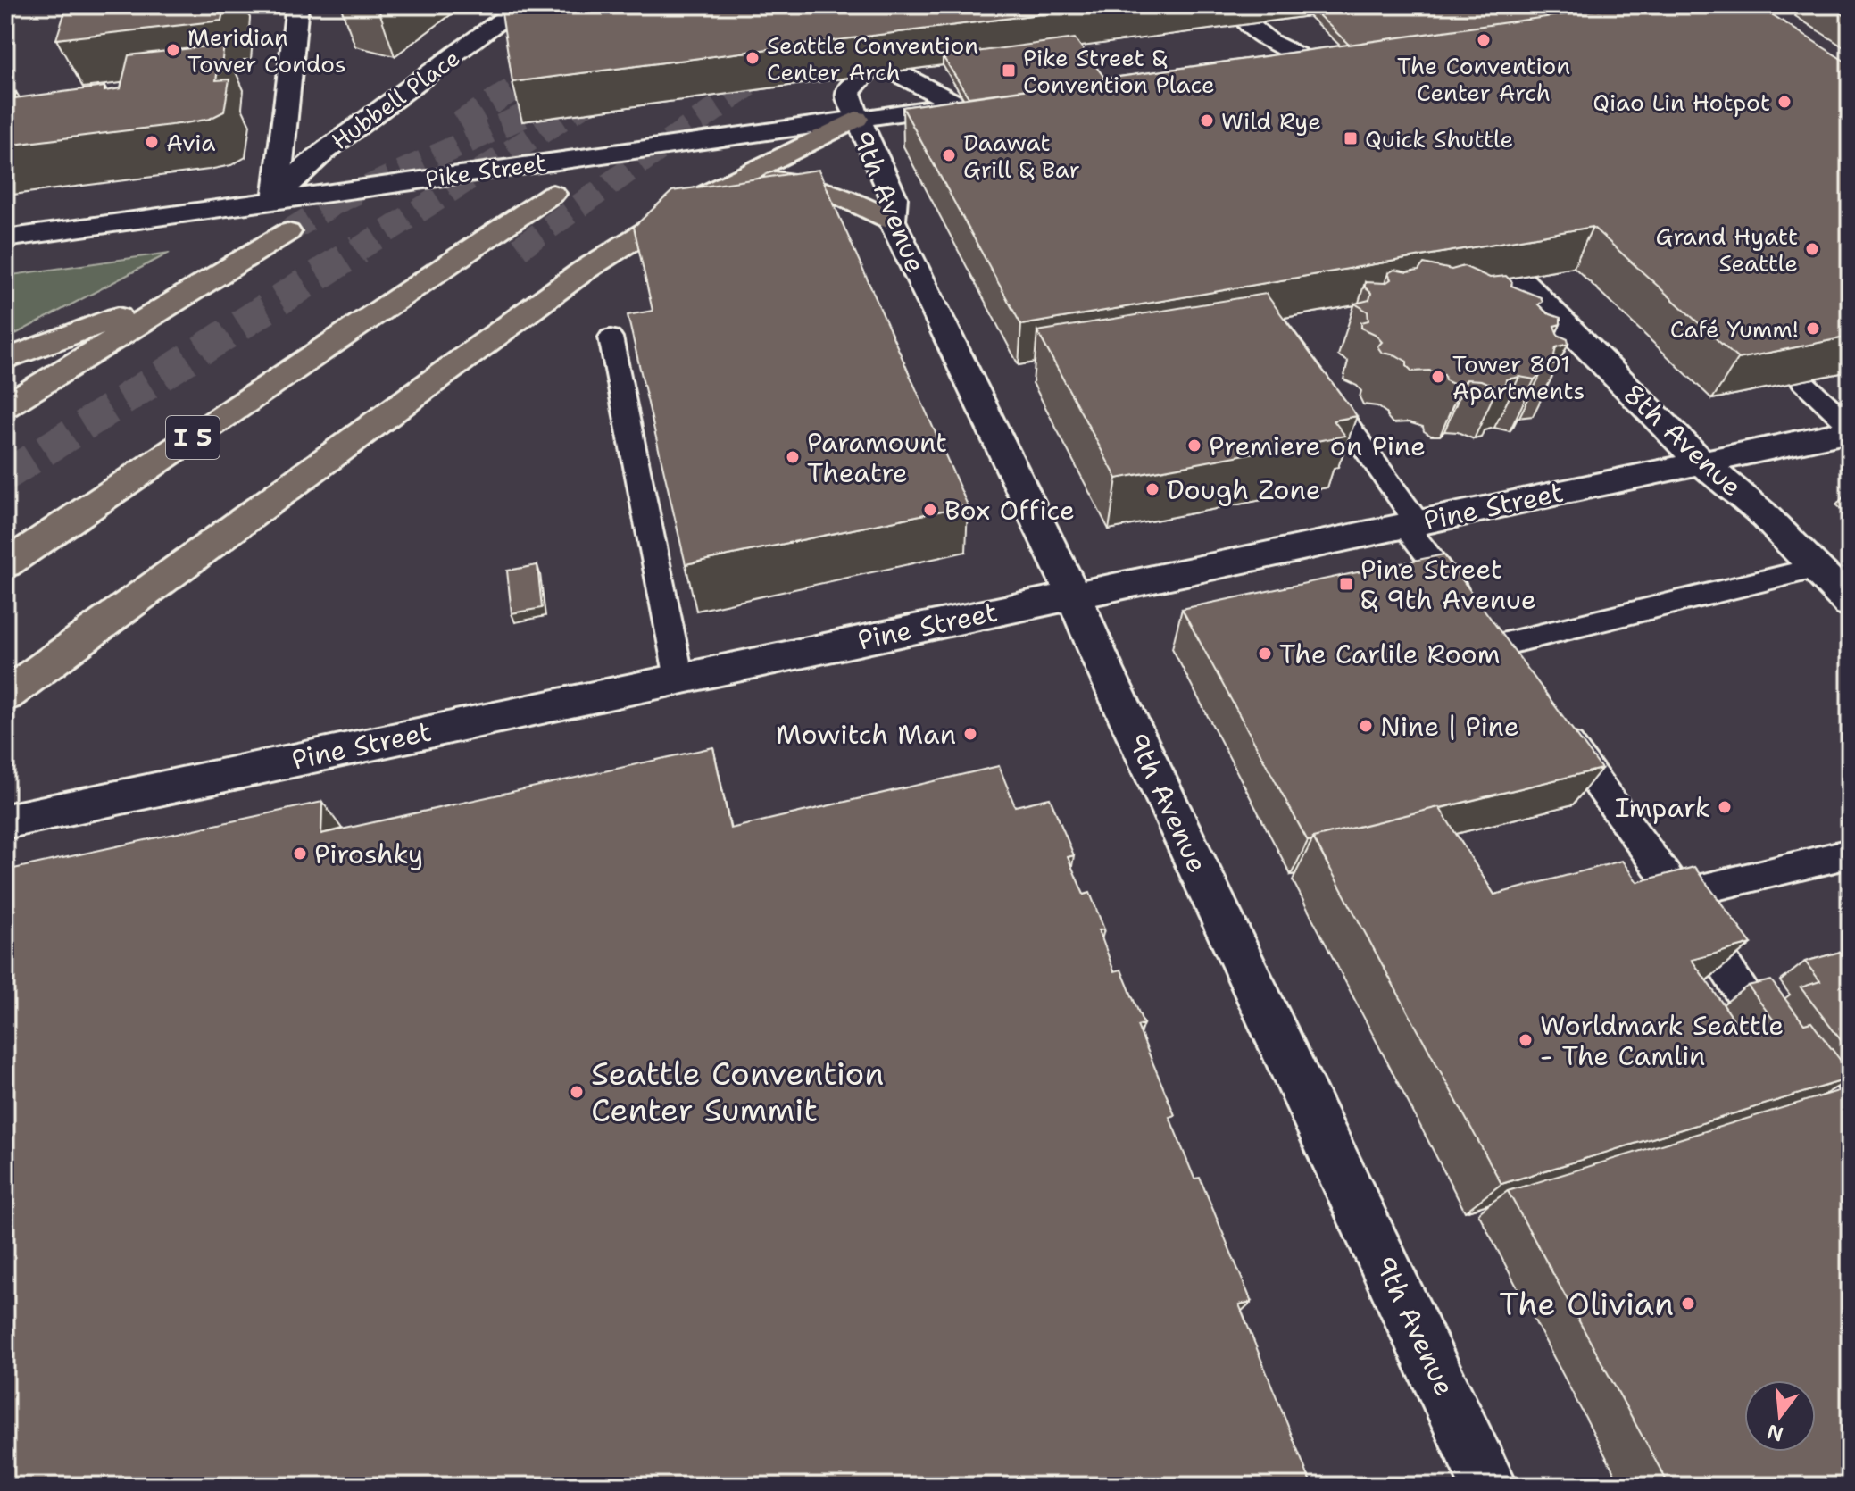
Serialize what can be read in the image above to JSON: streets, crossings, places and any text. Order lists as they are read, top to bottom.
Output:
{
  "streets": {
    "highway": ["I 5"],
    "main road": [
      "Hubbell Place",
      "Pike Street",
      "9th Avenue",
      "8th Avenue",
      "Pine Street"
    ]
  },
  "crossings": [
    ["Hubbell Place", "Pike Street"],
    ["Pike Street", "9th Avenue"],
    ["9th Avenue", "Pine Street"],
    ["8th Avenue", "Pine Street"]
  ],
  "places": {
    "other": [
      "The Convention Center Arch",
      "Meridian Tower Condos",
      "Seattle Convention Center Arch",
      "Qiao Lin Hotpot",
      "Wild Rye",
      "Avia",
      "Daawat Grill & Bar",
      "Grand Hyatt Seattle",
      "Café Yumm!",
      "Tower 801 Apartments",
      "Premiere on Pine",
      "Paramount Theatre",
      "Dough Zone",
      "Box Office",
      "The Carlile Room",
      "Nine | Pine",
      "Mowitch Man",
      "Impark",
      "Piroshky",
      "Worldmark Seattle - The Camlin",
      "Seattle Convention Center Summit",
      "The Olivian"
    ],
    "transit": ["Pike Street & Convention Place", "Quick Shuttle", "Pine Street & 9th Avenue"]
  },
  "north": "bottom"
}
